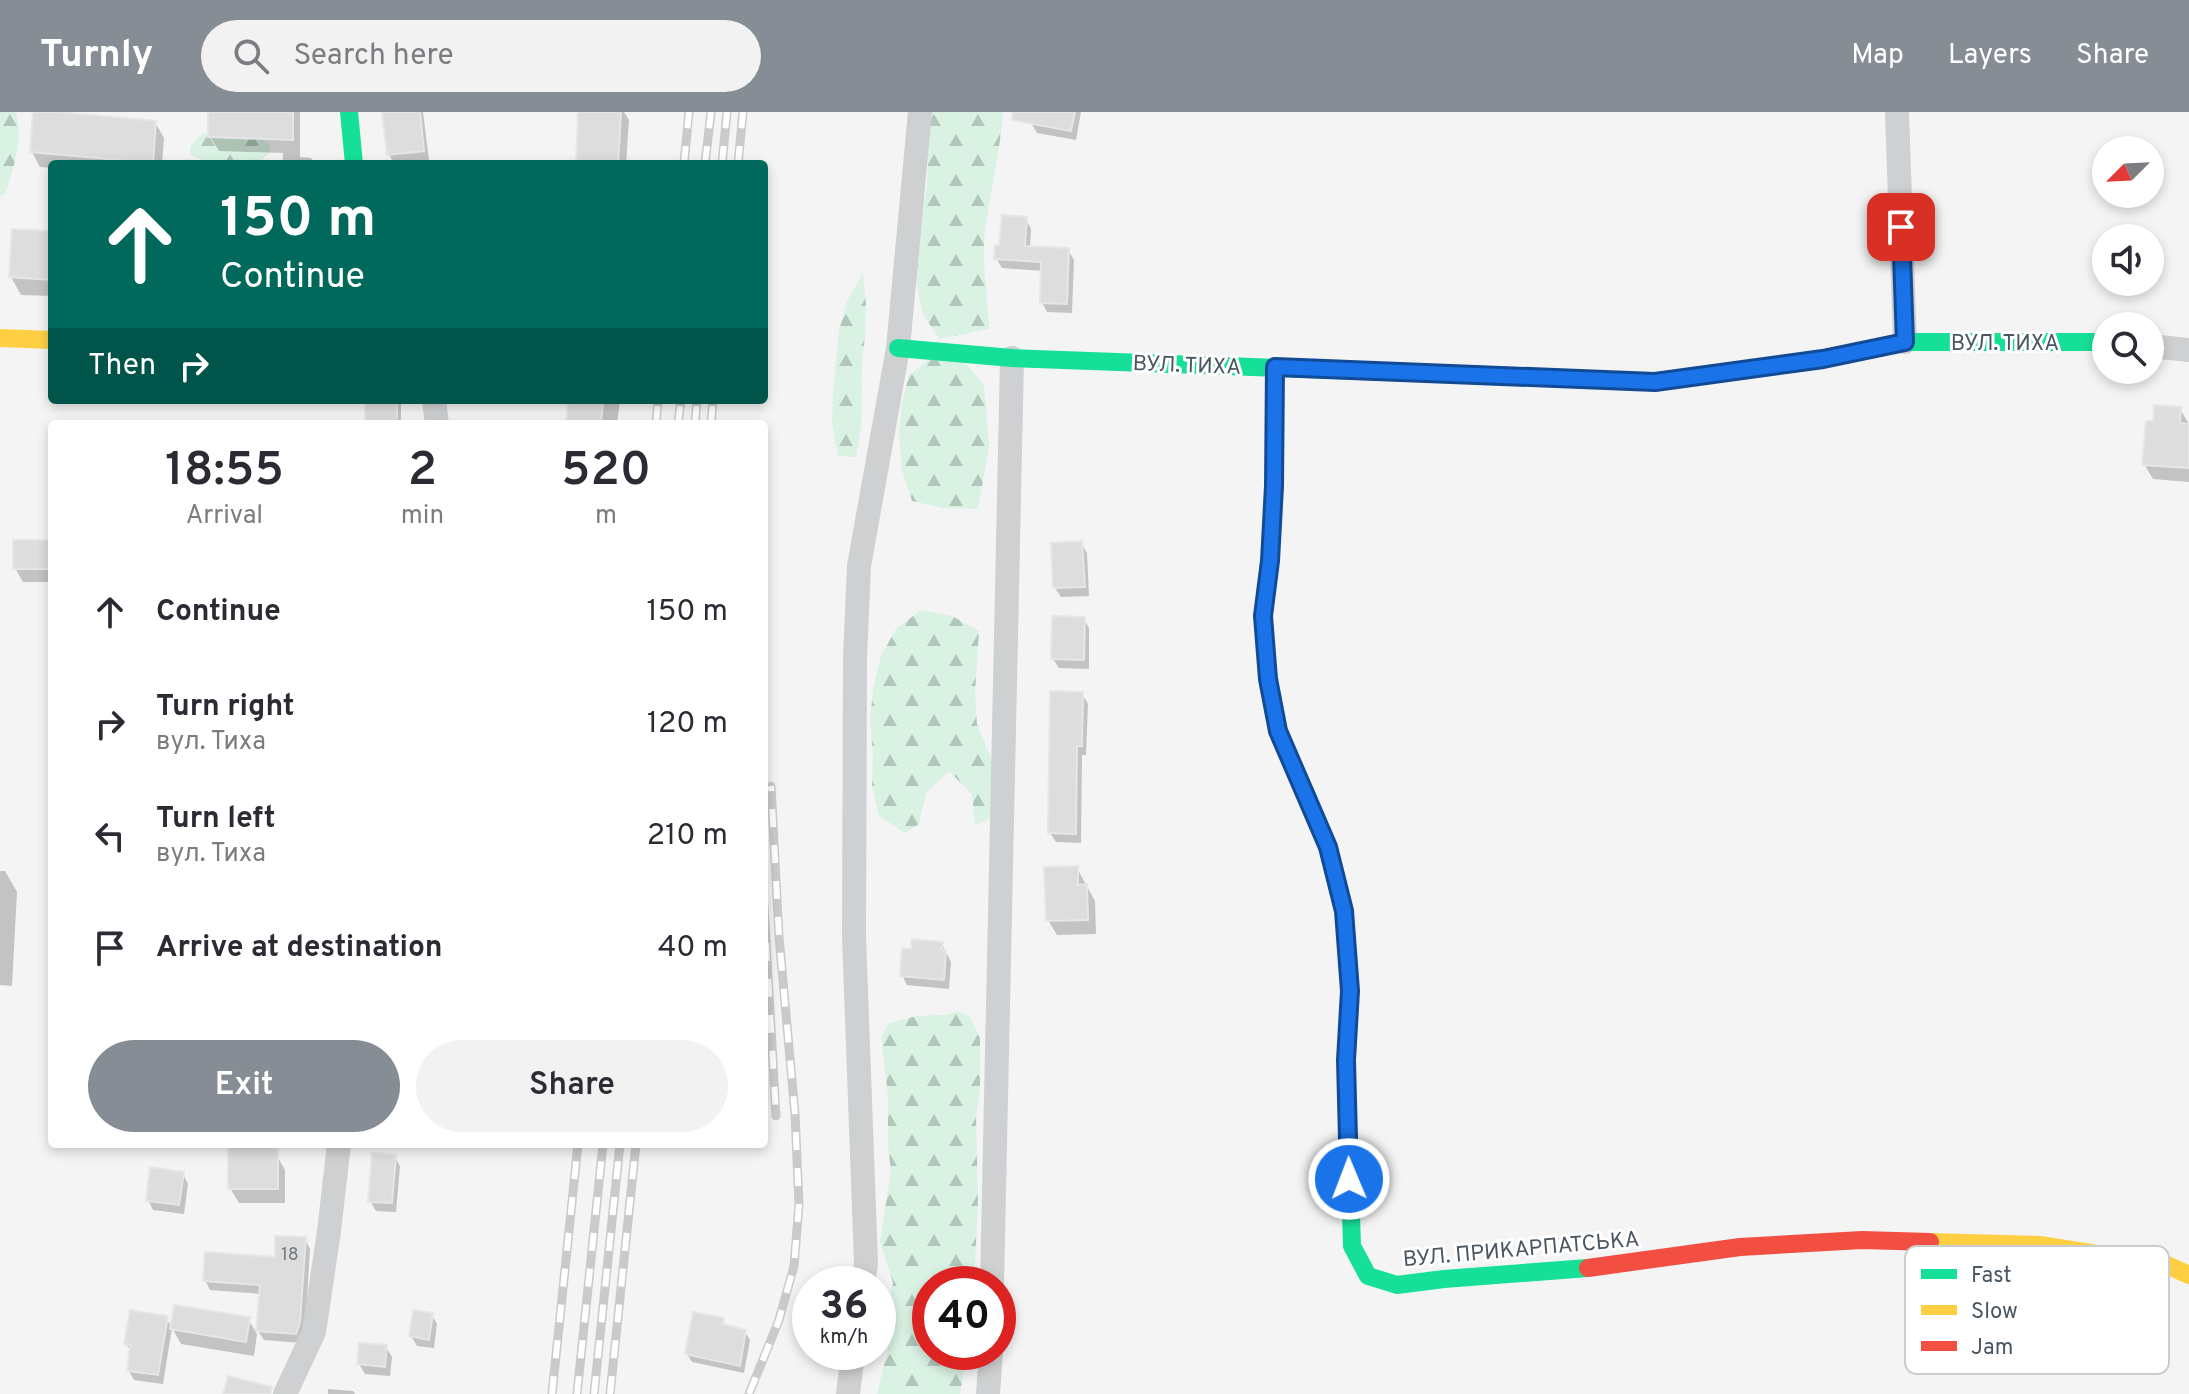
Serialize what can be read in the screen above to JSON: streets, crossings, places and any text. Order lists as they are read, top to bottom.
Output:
{
  "streets": {
    "street": ["ВУЛ. ТИХА", "ВУЛ. ПРИКАРПАТСЬКА"]
  },
  "crossings": [
    ["ВУЛ. ТИХА", "ВУЛ. ПРИКАРПАТСЬКА"]
  ],
  "house_numbers": ["18"],
  "legend": ["Fast", "Slow", "Jam"],
  "north": "bottom left",
  "page": {
    "header": "Turnly",
    "search": "Search here",
    "nav": ["Map", "Layers", "Share"],
    "turn": ["150 m", "Continue"],
    "then": "Then",
    "eta": [
      "18:55",
      "Arrival",
      "2",
      "min",
      "520",
      "m"
    ],
    "list": [
      {
        "name": "Continue",
        "value": "150 m"
      },
      {
        "name": "Turn right",
        "note": "вул. Тиха",
        "value": "120 m"
      },
      {
        "name": "Turn left",
        "note": "вул. Тиха",
        "value": "210 m"
      },
      {
        "name": "Arrive at destination",
        "value": "40 m"
      }
    ],
    "buttons": ["Exit", "Share"],
    "speed": "36 km/h",
    "limit": "40"
  }
}
